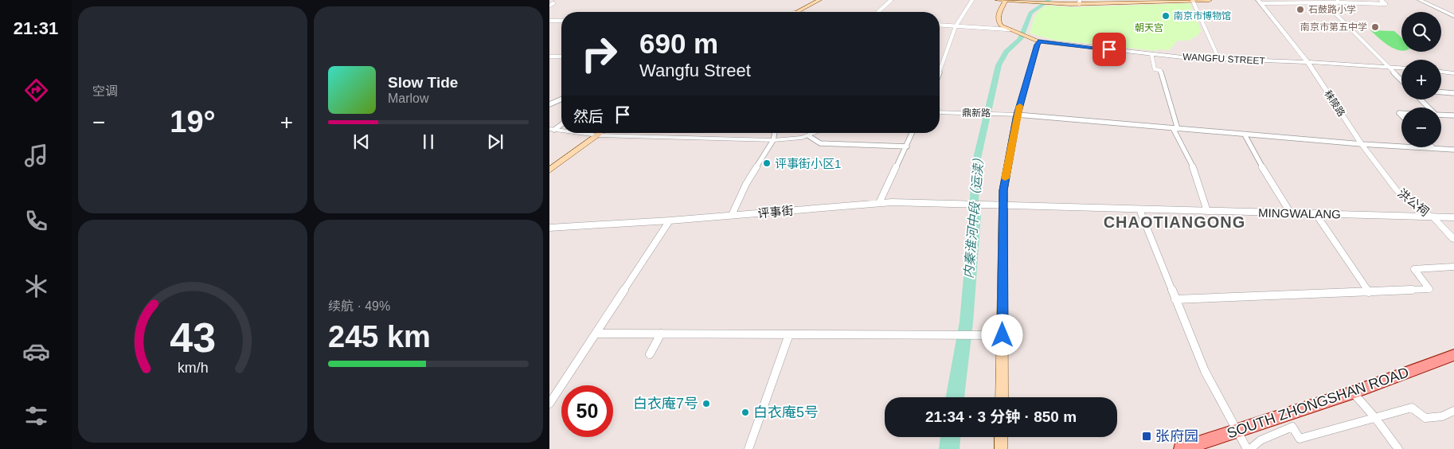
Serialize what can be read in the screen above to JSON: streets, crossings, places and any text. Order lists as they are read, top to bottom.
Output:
{
  "streets": {
    "main road": ["SOUTH ZHONGSHAN ROAD"],
    "street": [
      "WANGFU STREET",
      "秣陵路",
      "鼎新路",
      "洪公祠",
      "评事街",
      "MINGWALANG"
    ]
  },
  "crossings": [
    ["WANGFU STREET", "秣陵路"],
    ["秣陵路", "洪公祠"],
    ["洪公祠", "MINGWALANG"],
    ["评事街", "MINGWALANG"]
  ],
  "districts": ["CHAOTIANGONG"],
  "water": ["内秦淮河中段（运渎）"],
  "parks": ["朝天宫"],
  "places": {
    "other": [
      "石鼓路小学",
      "南京市博物馆",
      "南京市第五中学",
      "评事街小区1",
      "白衣庵7号",
      "白衣庵5号"
    ],
    "transit": ["张府园"]
  },
  "page": {
    "tabs": "21:31",
    "tile": [
      "空调",
      ["续航 · 49%", "245 km"]
    ],
    "map_buttons": ["+", "−"],
    "turn": ["690 m", "Wangfu Street"],
    "song": ["Slow Tide", "Marlow"],
    "then": "然后",
    "heat": ["−", "19°", "+"],
    "limit": "50",
    "trip": "21:34 · 3 分钟 · 850 m",
    "gauge": ["43", "km/h"]
  }
}
